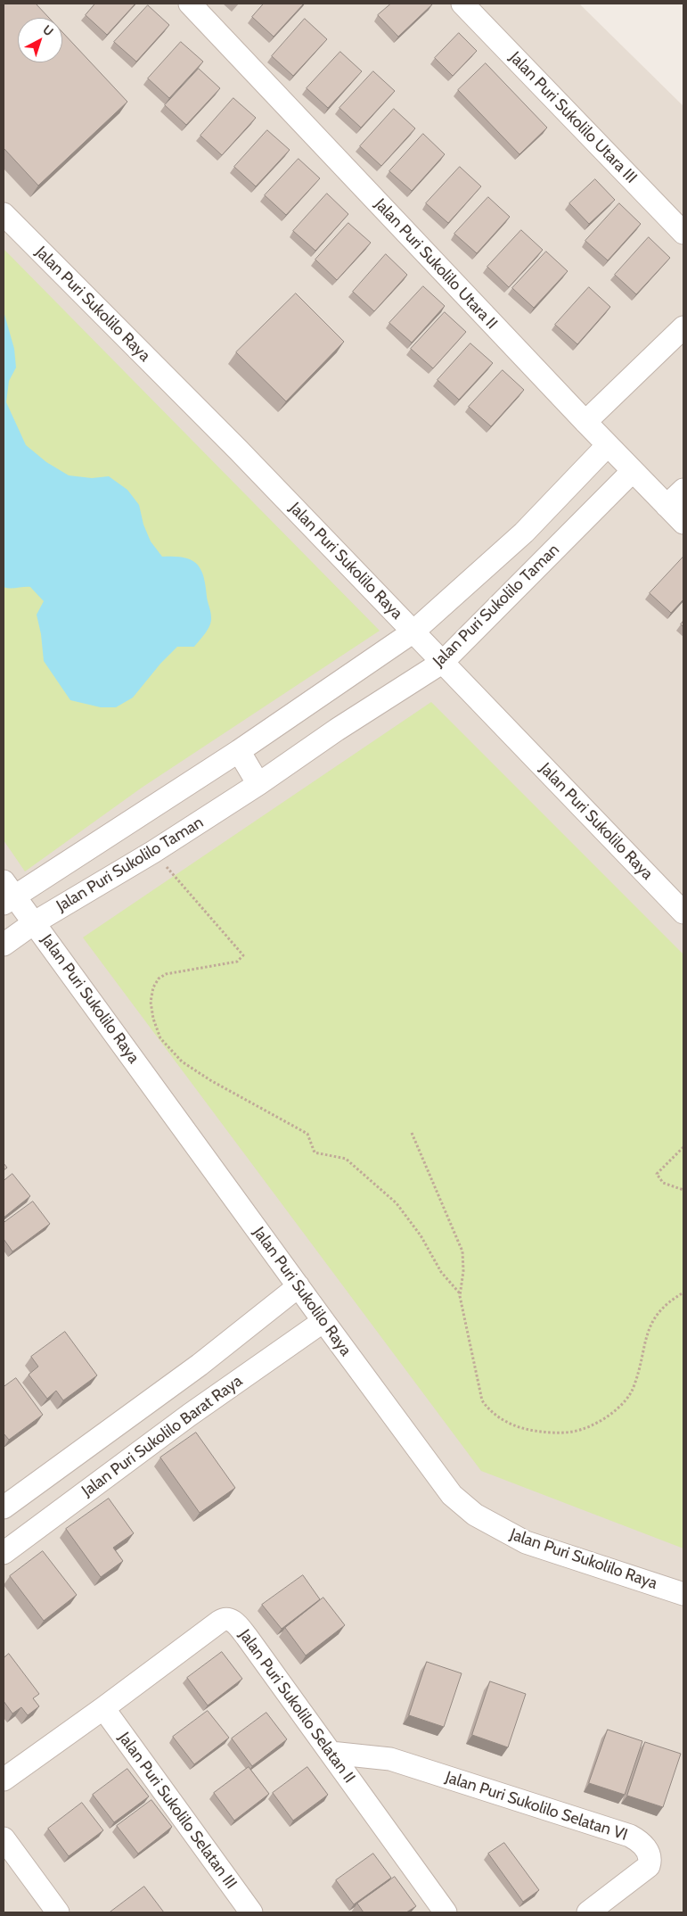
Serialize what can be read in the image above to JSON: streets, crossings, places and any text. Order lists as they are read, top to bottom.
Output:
{
  "streets": {
    "street": [
      "Jalan Puri Sukolilo Utara III",
      "Jalan Puri Sukolilo Utara II",
      "Jalan Puri Sukolilo Raya",
      "Jalan Puri Sukolilo Taman",
      "Jalan Puri Sukolilo Barat Raya",
      "Jalan Puri Sukolilo Selatan II",
      "Jalan Puri Sukolilo Selatan VI",
      "Jalan Puri Sukolilo Selatan III"
    ]
  },
  "crossings": [
    ["Jalan Puri Sukolilo Utara II", "Jalan Puri Sukolilo Taman"],
    ["Jalan Puri Sukolilo Raya", "Jalan Puri Sukolilo Taman"],
    ["Jalan Puri Sukolilo Raya", "Jalan Puri Sukolilo Barat Raya"],
    ["Jalan Puri Sukolilo Selatan II", "Jalan Puri Sukolilo Selatan VI"],
    ["Jalan Puri Sukolilo Selatan II", "Jalan Puri Sukolilo Selatan III"]
  ],
  "north": "top right"
}
